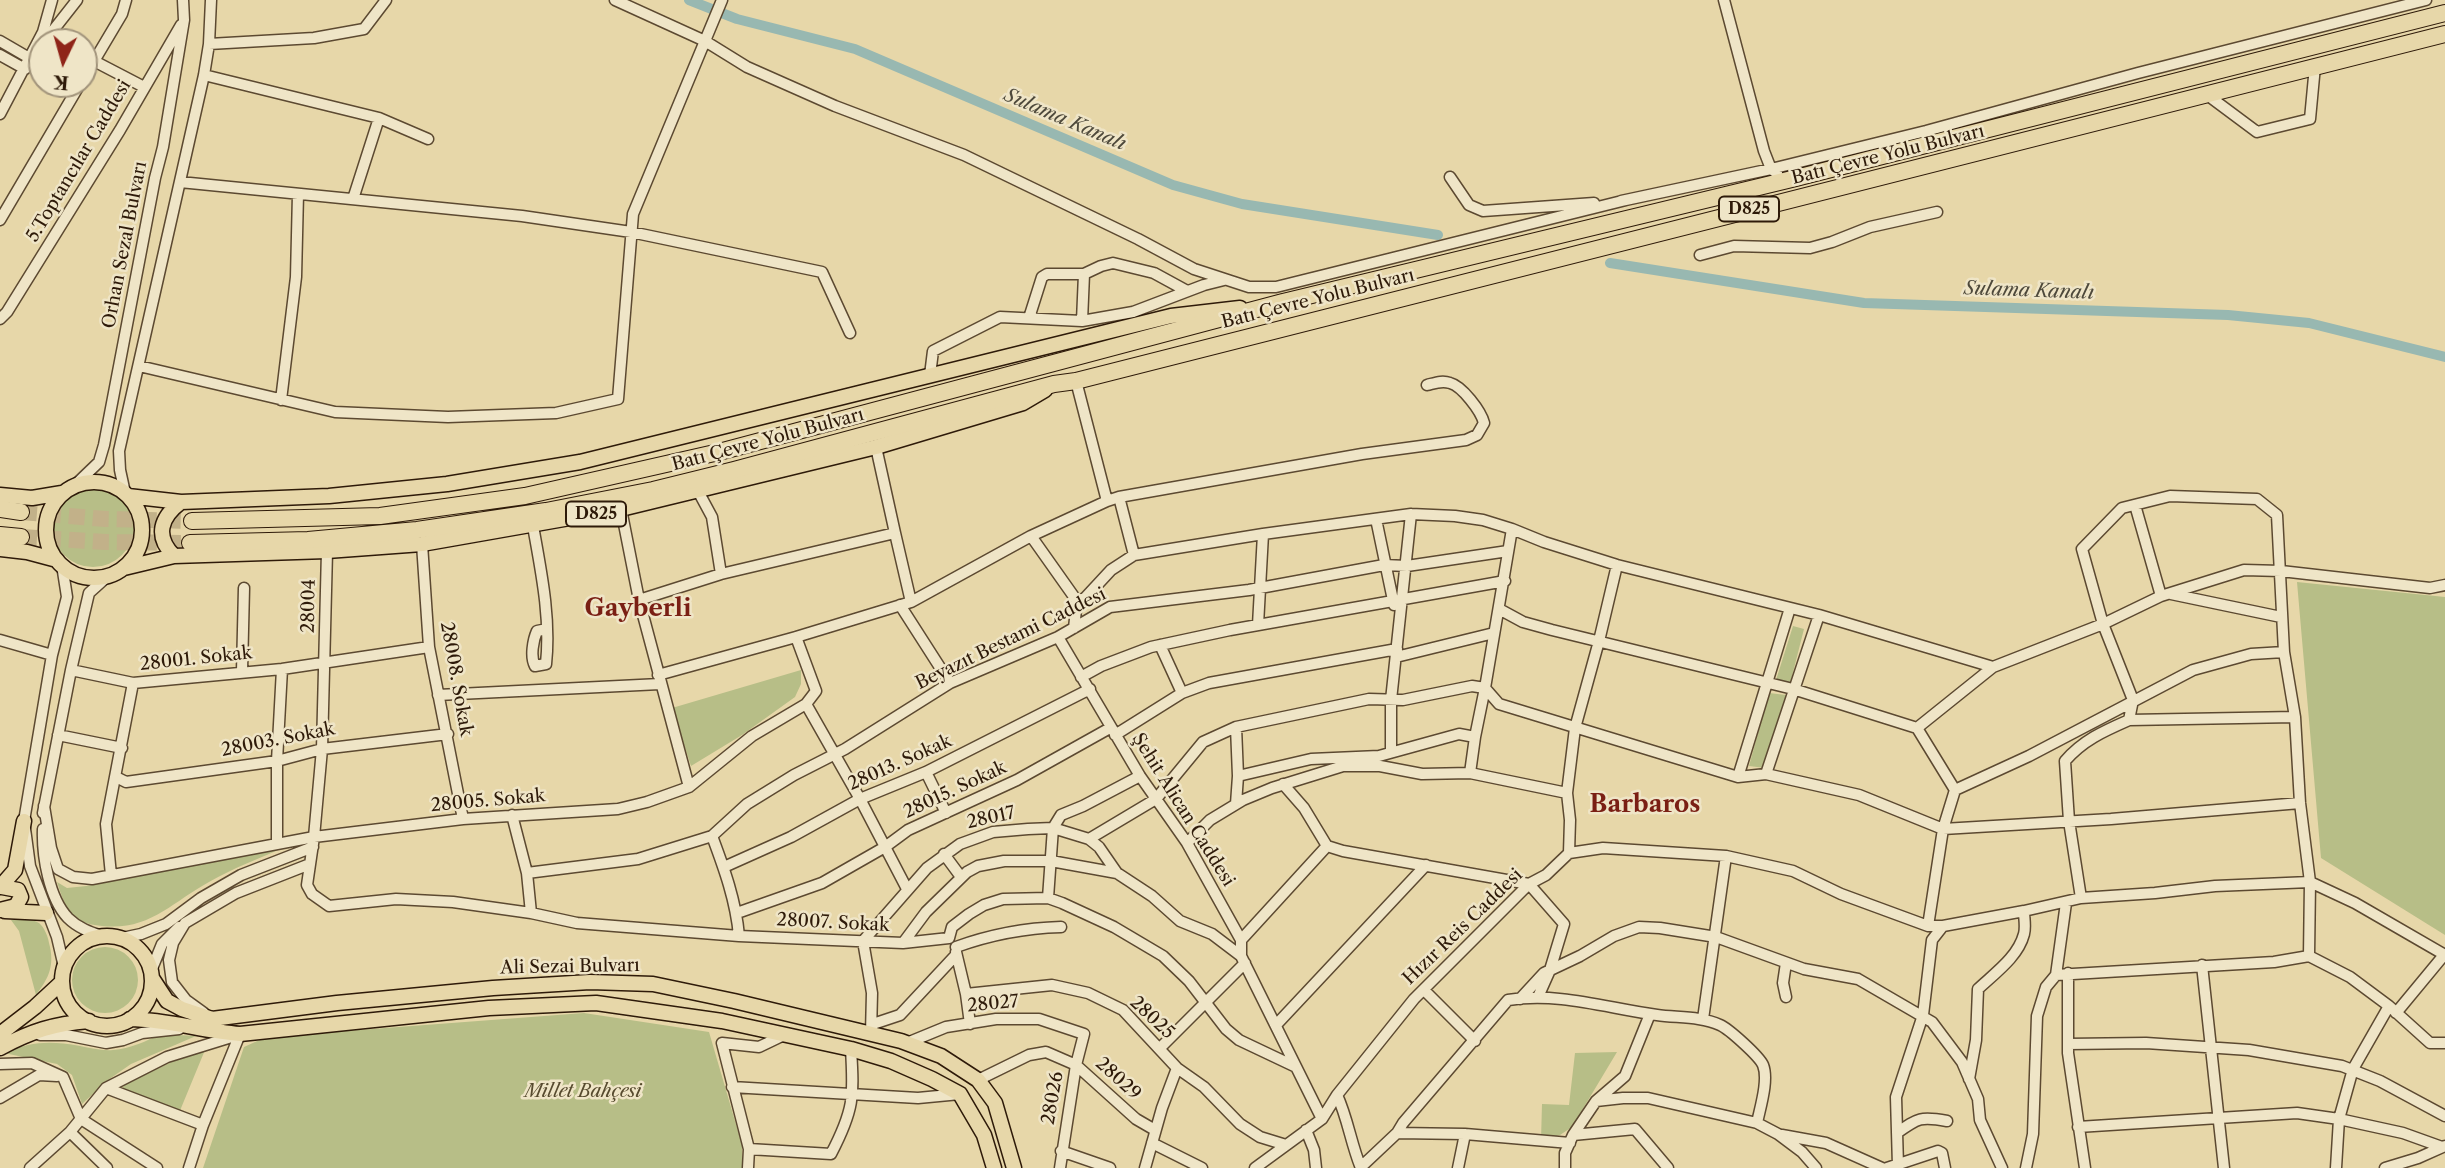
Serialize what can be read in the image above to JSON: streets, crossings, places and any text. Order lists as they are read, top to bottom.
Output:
{
  "streets": {
    "highway": ["Batı Çevre Yolu Bulvarı", "D825"],
    "main road": ["Ali Sezai Bulvarı"],
    "street": [
      "5.Toptancılar Caddesi",
      "Orhan Sezal Bulvarı",
      "28004",
      "Beyazıt Bestami Caddesi",
      "28001. Sokak",
      "28008. Sokak",
      "28003. Sokak",
      "28013. Sokak",
      "28015. Sokak",
      "28005. Sokak",
      "Şehit Alican Caddesi",
      "28017",
      "28007. Sokak",
      "Hızır Reis Caddesi",
      "28027",
      "28025",
      "28029",
      "28026"
    ]
  },
  "crossings": [
    ["Batı Çevre Yolu Bulvarı", "D825"],
    ["5.Toptancılar Caddesi", "Orhan Sezal Bulvarı"],
    ["D825", "Orhan Sezal Bulvarı"],
    ["D825", "28004"],
    ["D825", "28008. Sokak"],
    ["28004", "28001. Sokak"],
    ["28004", "28003. Sokak"],
    ["28004", "28005. Sokak"],
    ["28004", "28007. Sokak"],
    ["Beyazıt Bestami Caddesi", "Şehit Alican Caddesi"],
    ["28001. Sokak", "28008. Sokak"],
    ["28008. Sokak", "28003. Sokak"],
    ["28008. Sokak", "28005. Sokak"],
    ["28013. Sokak", "Şehit Alican Caddesi"],
    ["28015. Sokak", "Şehit Alican Caddesi"],
    ["Şehit Alican Caddesi", "Hızır Reis Caddesi"],
    ["28017", "28007. Sokak"],
    ["Hızır Reis Caddesi", "28025"],
    ["Ali Sezai Bulvarı", "28027"],
    ["Ali Sezai Bulvarı", "28029"],
    ["28027", "28026"],
    ["28029", "28026"]
  ],
  "districts": ["Gayberli", "Barbaros"],
  "water": ["Sulama Kanalı"],
  "parks": ["Millet Bahçesi"],
  "north": "bottom"
}
